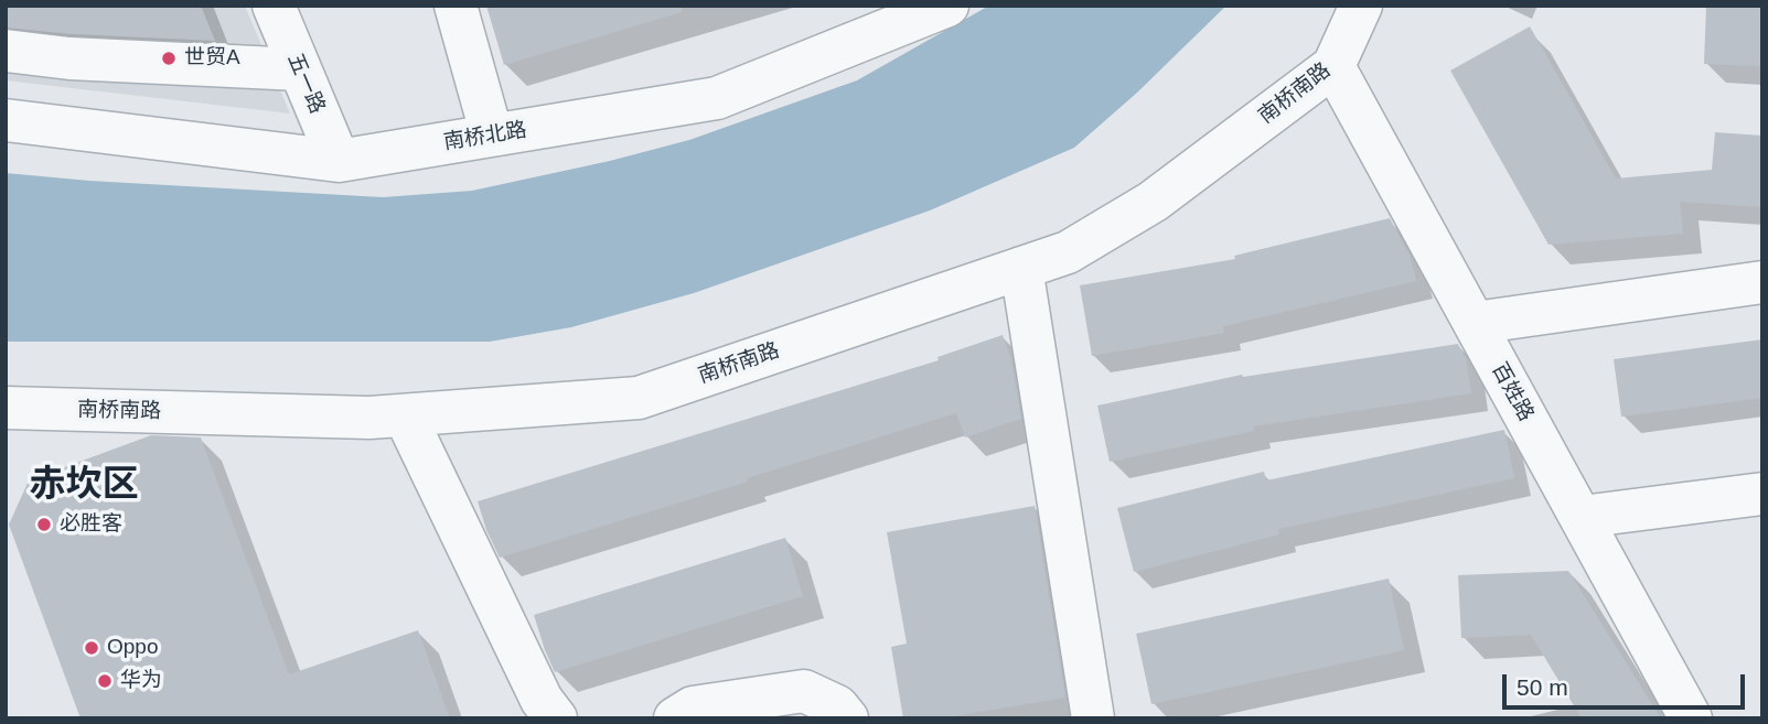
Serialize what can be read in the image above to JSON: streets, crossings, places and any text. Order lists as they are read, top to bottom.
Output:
{
  "streets": {
    "street": [
      "五一路",
      "南桥南路",
      "南桥北路",
      "百姓路"
    ]
  },
  "crossings": [
    ["五一路", "南桥北路"],
    ["南桥南路", "百姓路"]
  ],
  "districts": ["赤坎区"],
  "places": [
    "世贸A",
    "必胜客",
    "Oppo",
    "华为"
  ],
  "scale_bar": "50 m"
}
